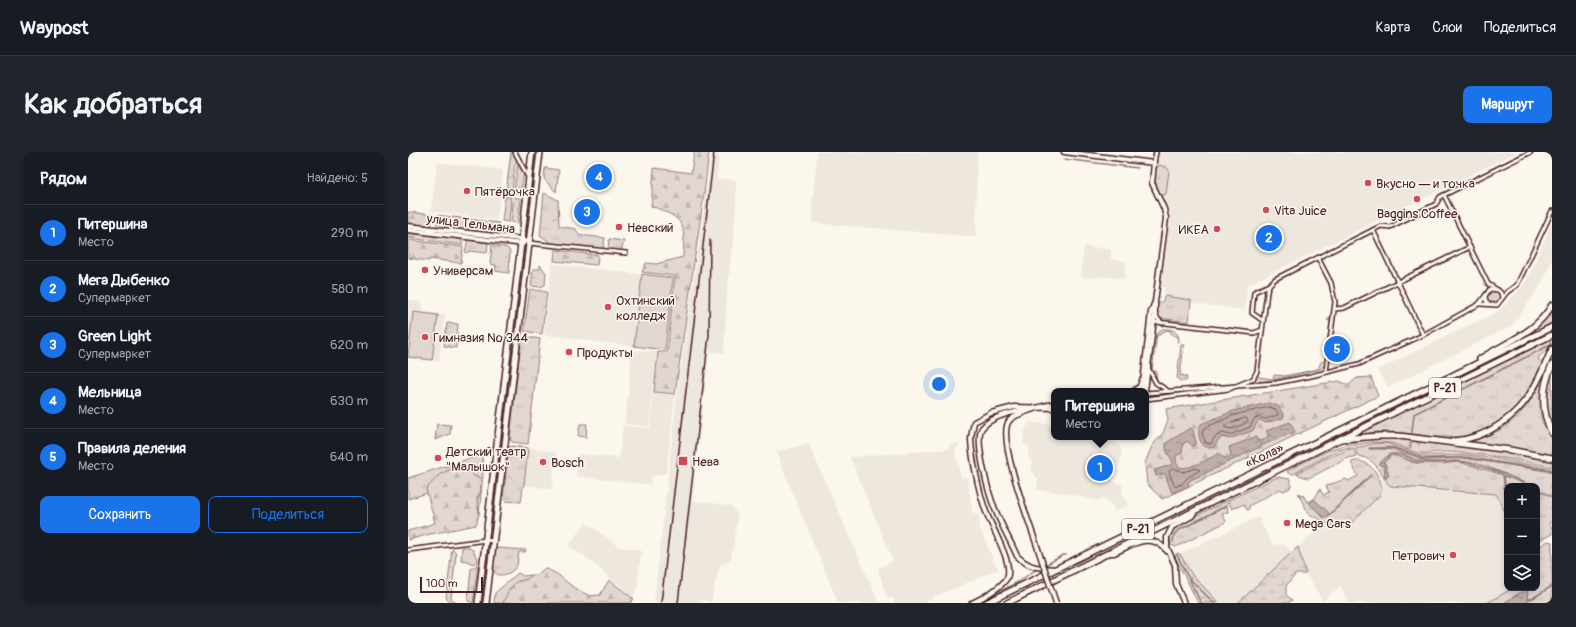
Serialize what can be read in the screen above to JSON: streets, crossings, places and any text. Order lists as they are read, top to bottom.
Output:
{
  "streets": {
    "main road": ["Р-21", "«Кола»"],
    "street": ["улица Тельмана"]
  },
  "places": {
    "other": [
      "Вкусно — и точка",
      "Пятёрочка",
      "Baggins Coffee",
      "Vita Juice",
      "Невский",
      "ИКЕА",
      "Универсам",
      "Охтинский колледж",
      "Гимназия № 344",
      "Продукты",
      "Детский театр \"Малышок\"",
      "Bosch",
      "Mega Cars",
      "Петрович"
    ],
    "transit": ["Нева"]
  },
  "scale_bar": "100 m",
  "page": {
    "header": "Waypost",
    "nav": ["Карта", "Слои", "Поделиться"],
    "buttons": [
      "Маршрут",
      ["Сохранить", "Поделиться"]
    ],
    "title": "Как добраться",
    "heading": ["Рядом", "Найдено: 5"],
    "pins": [
      "4",
      "3",
      "2",
      "5",
      "1"
    ],
    "list": [
      {
        "mark": "1",
        "name": "Питершина",
        "note": "Место",
        "value": "290 m"
      },
      {
        "mark": "2",
        "name": "Мега Дыбенко",
        "note": "Супермаркет",
        "value": "580 m"
      },
      {
        "mark": "3",
        "name": "Green Light",
        "note": "Супермаркет",
        "value": "620 m"
      },
      {
        "mark": "4",
        "name": "Мельница",
        "note": "Место",
        "value": "630 m"
      },
      {
        "mark": "5",
        "name": "Правила деления",
        "note": "Место",
        "value": "640 m"
      }
    ],
    "popup": ["Питершина", "Место"],
    "map_buttons": ["+", "−"],
    "scale": "100 m"
  }
}
